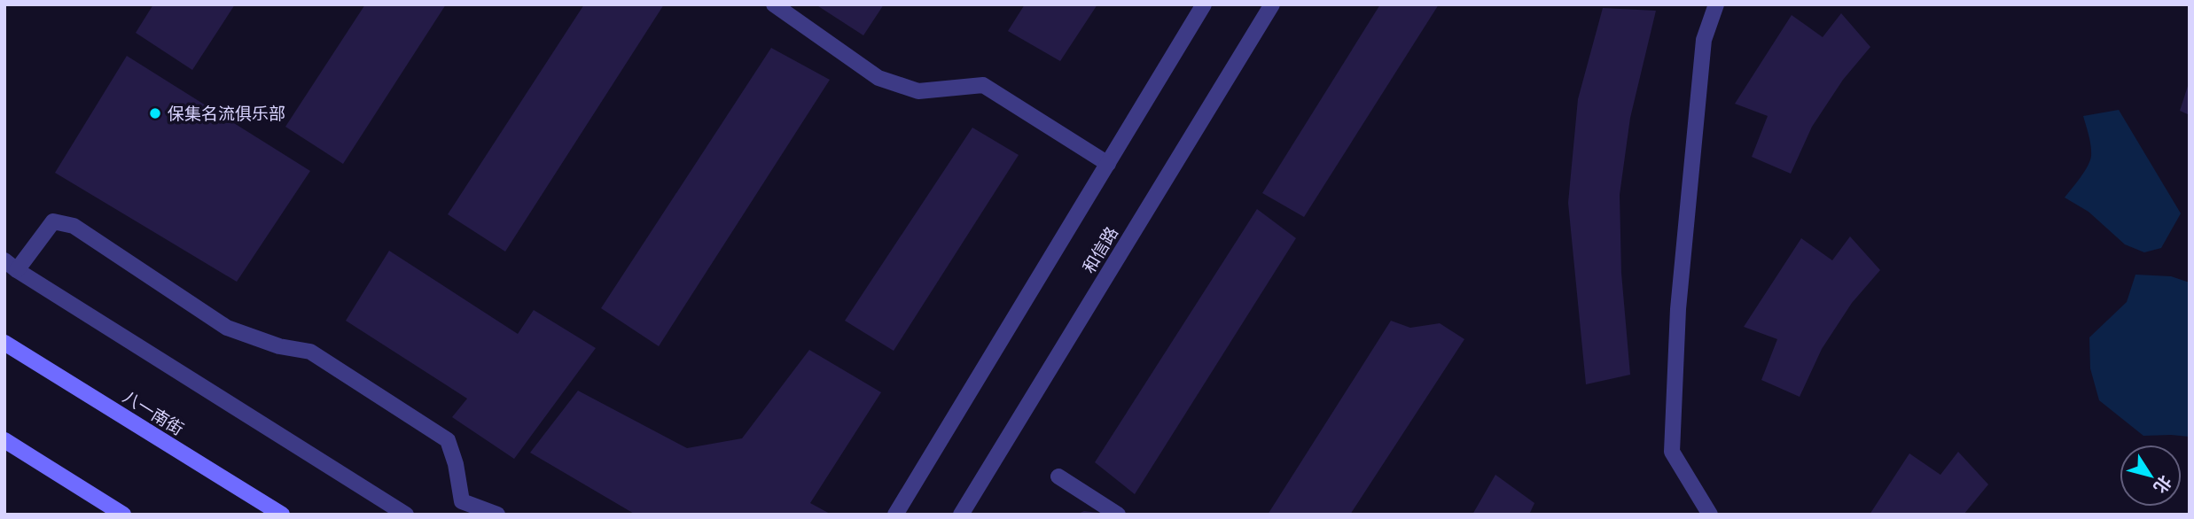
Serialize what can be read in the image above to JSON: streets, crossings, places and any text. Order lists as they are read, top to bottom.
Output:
{
  "streets": {
    "main road": ["八一南街"],
    "street": ["和信路"]
  },
  "places": ["保集名流俱乐部"],
  "north": "bottom right"
}
